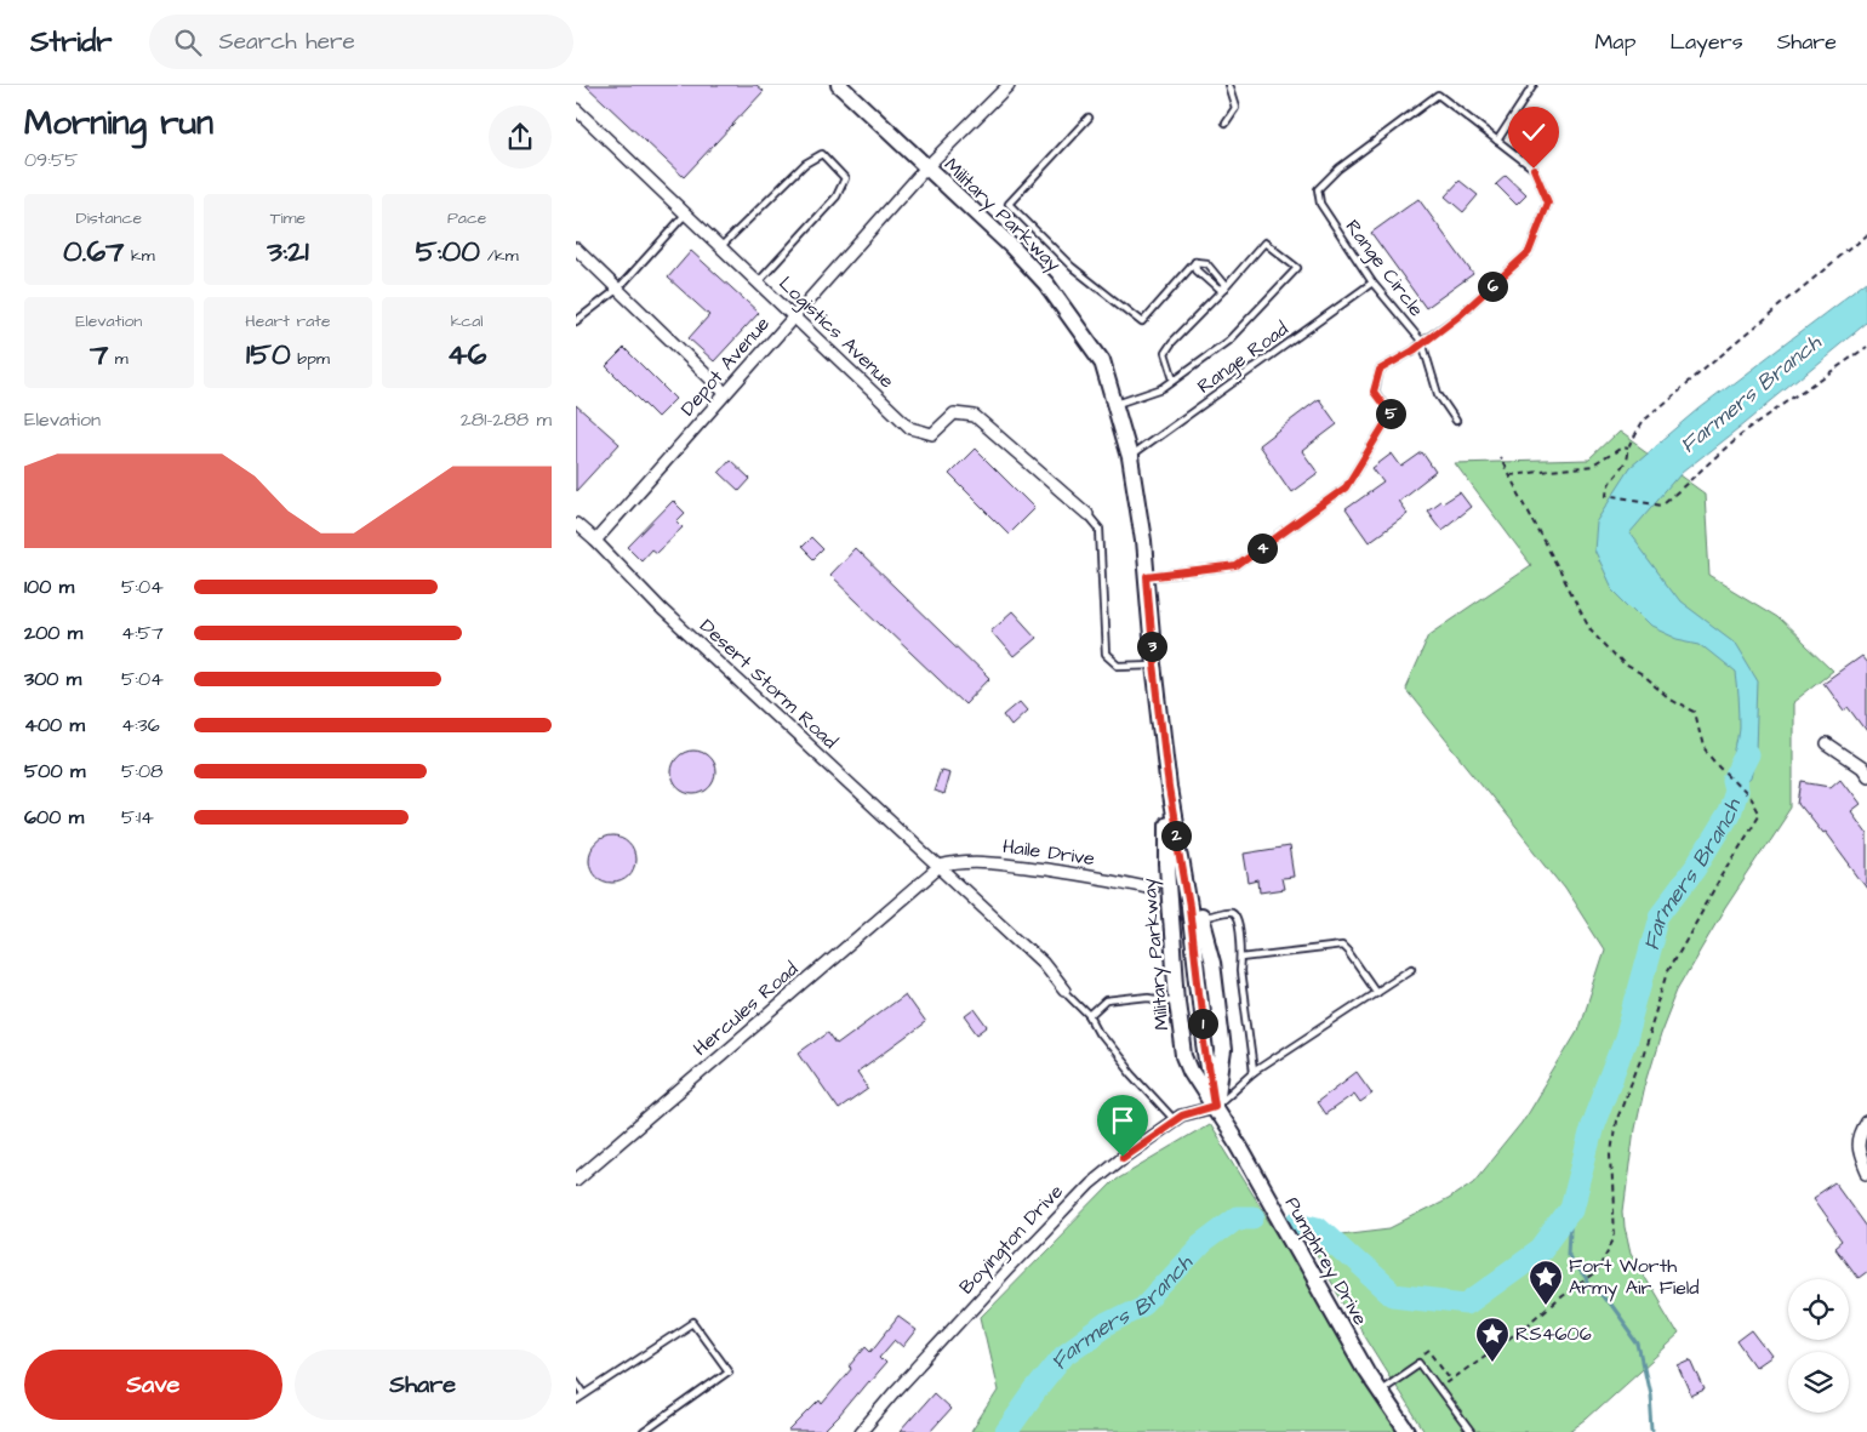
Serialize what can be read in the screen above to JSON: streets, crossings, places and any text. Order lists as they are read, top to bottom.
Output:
{
  "streets": {
    "street": [
      "Military Parkway",
      "Logistics Avenue",
      "Depot Avenue",
      "Desert Storm Road",
      "Haile Drive",
      "Hercules Road",
      "Boyington Drive",
      "Pumphrey Drive"
    ],
    "lane": ["Range Circle", "Range Road"]
  },
  "crossings": [
    ["Military Parkway", "Range Road"],
    ["Military Parkway", "Depot Avenue"],
    ["Military Parkway", "Boyington Drive"],
    ["Military Parkway", "Pumphrey Drive"],
    ["Range Circle", "Range Road"],
    ["Logistics Avenue", "Depot Avenue"],
    ["Depot Avenue", "Desert Storm Road"],
    ["Desert Storm Road", "Haile Drive"],
    ["Desert Storm Road", "Hercules Road"],
    ["Haile Drive", "Hercules Road"],
    ["Boyington Drive", "Pumphrey Drive"]
  ],
  "water": ["Farmers Branch"],
  "places": {
    "place": ["Fort Worth Army Air Field", "RS4606"]
  },
  "page": {
    "header": "Stridr",
    "search": "Search here",
    "nav": ["Map", "Layers", "Share"],
    "heading": ["Morning run", "09:55"],
    "stats": [
      ["Distance", "0.67 km"],
      ["Time", "3:21"],
      ["Pace", "5:00 /km"],
      ["Elevation", "7 m"],
      ["Heart rate", "150 bpm"],
      ["kcal", "46"]
    ],
    "pins": [
      "6",
      "5",
      "4",
      "3",
      "2",
      "1"
    ],
    "chart": ["Elevation", "281–288 m"],
    "list": [
      {
        "name": "100 m",
        "note": "5:04"
      },
      {
        "name": "200 m",
        "note": "4:57"
      },
      {
        "name": "300 m",
        "note": "5:04"
      },
      {
        "name": "400 m",
        "note": "4:36"
      },
      {
        "name": "500 m",
        "note": "5:08"
      },
      {
        "name": "600 m",
        "note": "5:14"
      }
    ],
    "buttons": ["Save", "Share"]
  }
}
